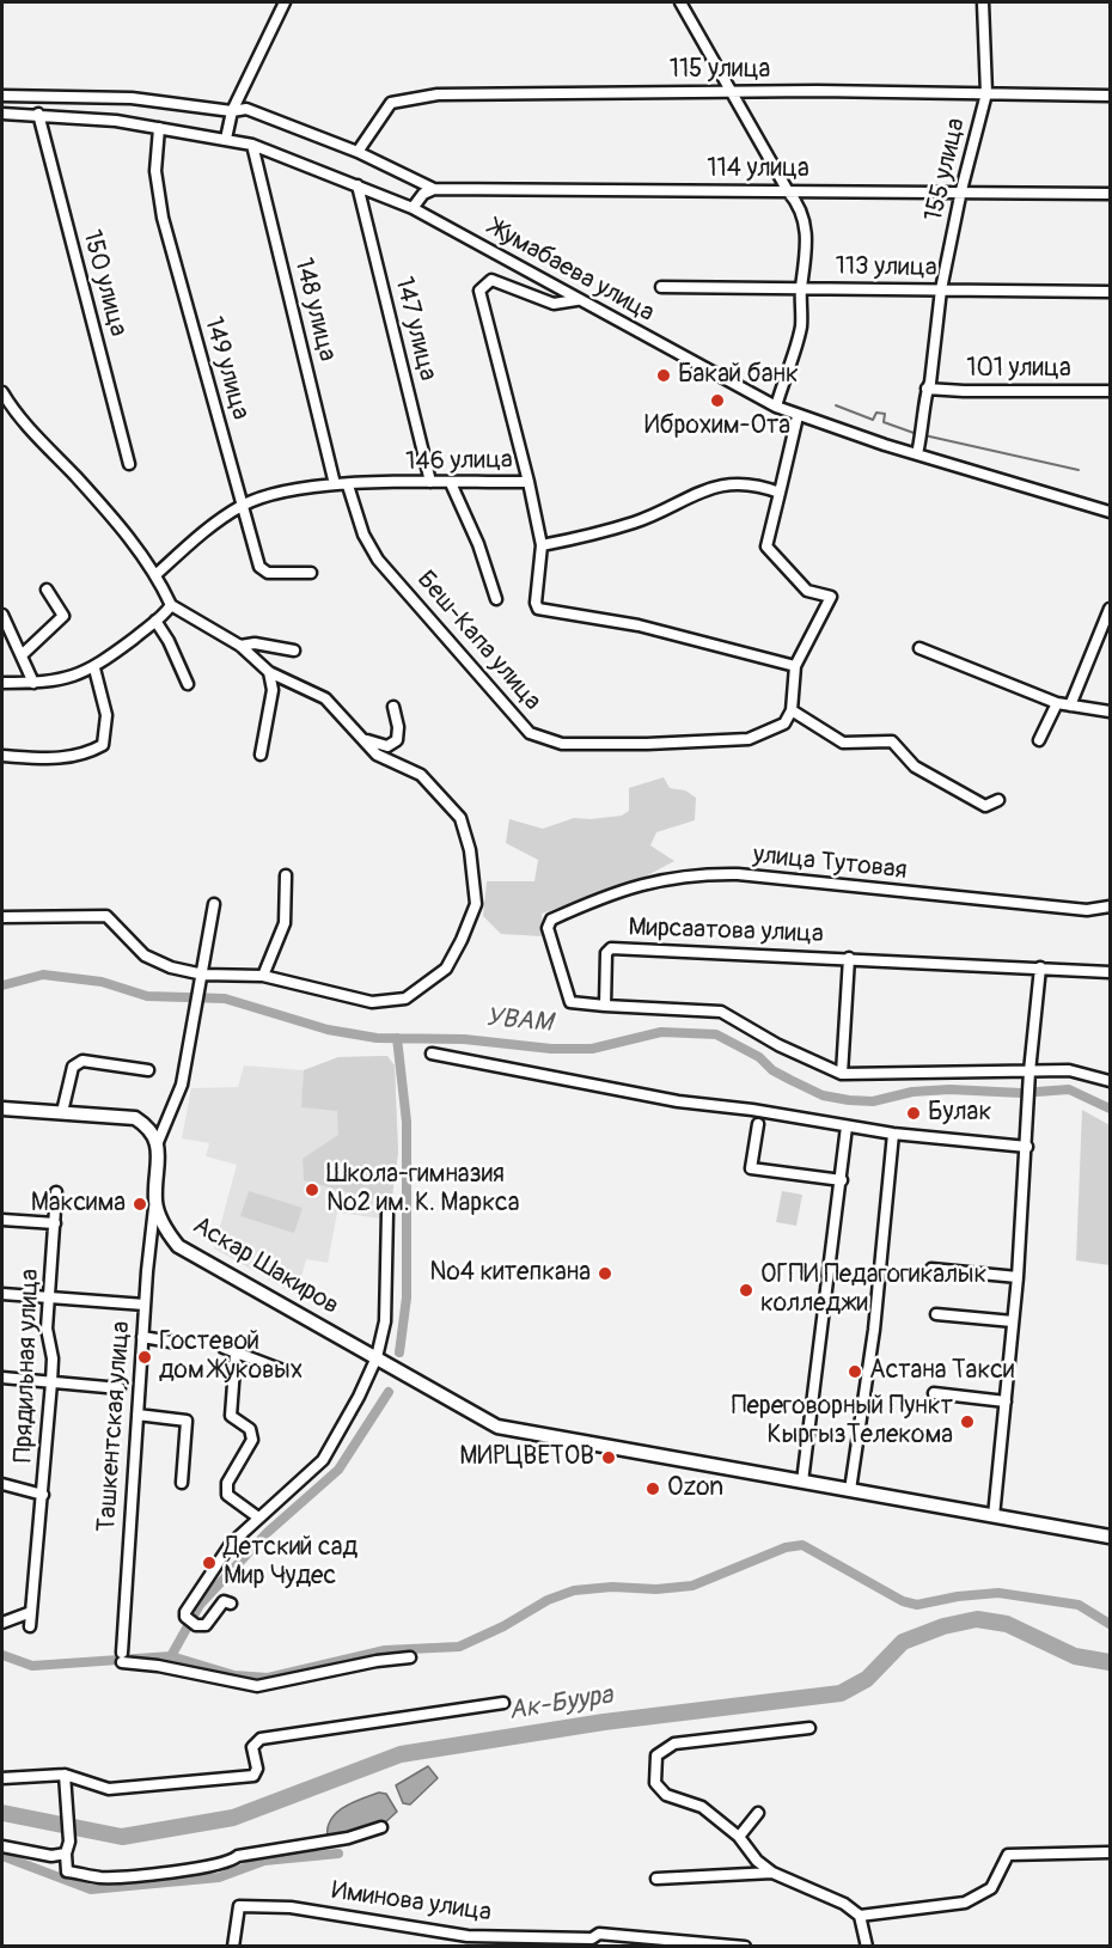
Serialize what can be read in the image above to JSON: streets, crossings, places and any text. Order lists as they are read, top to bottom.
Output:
{
  "streets": {
    "main road": ["Аскар Шакиров"],
    "street": [
      "115 улица",
      "114 улица",
      "155 улица",
      "113 улица",
      "Жумабаева улица",
      "150 улица",
      "148 улица",
      "147 улица",
      "149 улица",
      "101 улица",
      "146 улица",
      "Беш-Капа улица",
      "улица Тутовая",
      "Мирсаатова улица",
      "Прядильная улица",
      "Ташкентская улица",
      "Иминова улица"
    ]
  },
  "crossings": [
    ["115 улица", "155 улица"],
    ["114 улица", "155 улица"],
    ["155 улица", "113 улица"],
    ["155 улица", "Жумабаева улица"],
    ["155 улица", "101 улица"],
    ["Жумабаева улица", "150 улица"],
    ["Жумабаева улица", "148 улица"],
    ["Жумабаева улица", "147 улица"],
    ["Жумабаева улица", "149 улица"],
    ["Жумабаева улица", "146 улица"],
    ["148 улица", "146 улица"],
    ["147 улица", "146 улица"],
    ["149 улица", "146 улица"],
    ["146 улица", "Беш-Капа улица"],
    ["улица Тутовая", "Мирсаатова улица"],
    ["Аскар Шакиров", "Ташкентская улица"]
  ],
  "water": ["УВАМ", "Ак-Буура"],
  "places": [
    "Бакай банк",
    "Иброхим-Ота",
    "Булак",
    "Школа-гимназия №2 им. К. Маркса",
    "Максима",
    "№4 китепкана",
    "ОГПИ Педагогикалык колледжи",
    "Гостевой дом Жуковых",
    "Астана Такси",
    "Переговорный Пункт КыргызТелекома",
    "МИРЦВЕТОВ",
    "Ozon",
    "Детский сад Мир Чудес"
  ]
}
